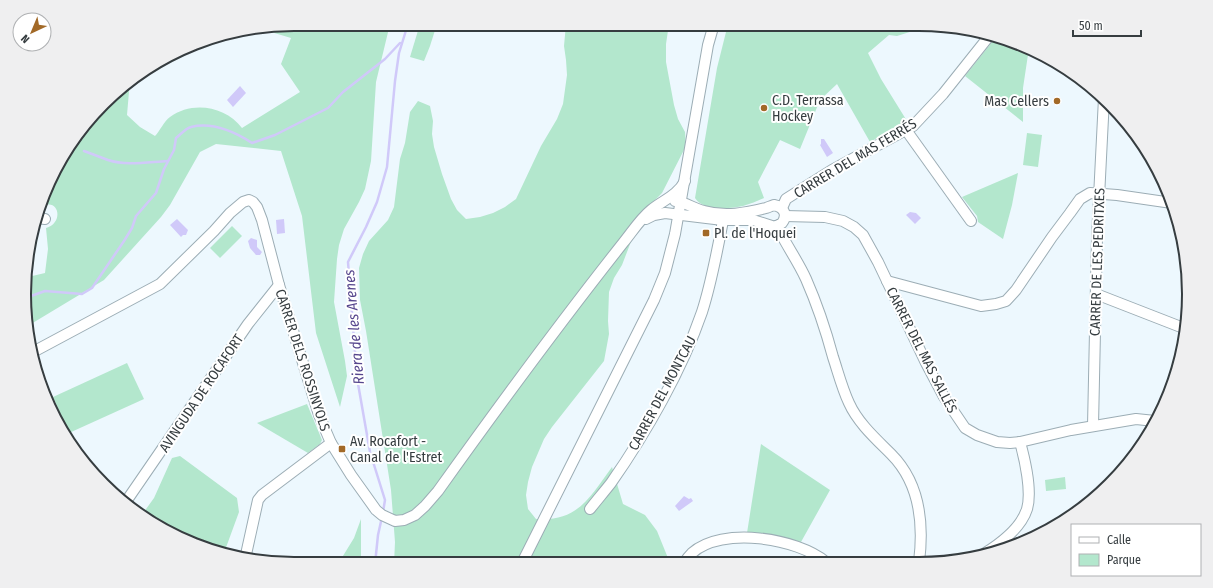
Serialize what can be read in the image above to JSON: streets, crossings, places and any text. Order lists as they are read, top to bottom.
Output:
{
  "streets": {
    "street": [
      "CARRER DEL MAS FERRÉS",
      "CARRER DE LES PEDRITXES",
      "CARRER DEL MAS SALLÉS",
      "CARRER DELS ROSSINYOLS",
      "AVINGUDA DE ROCAFORT",
      "CARRER DEL MONTCAU"
    ]
  },
  "crossings": [
    ["CARRER DEL MAS FERRÉS", "CARRER DEL MAS SALLÉS"],
    ["CARRER DE LES PEDRITXES", "CARRER DEL MAS SALLÉS"],
    ["CARRER DELS ROSSINYOLS", "AVINGUDA DE ROCAFORT"]
  ],
  "water": ["Riera de les Arenes"],
  "places": {
    "other": ["Mas Cellers", "C.D. Terrassa Hockey"],
    "transit": ["Pl. de l'Hoquei", "Av. Rocafort - Canal de l'Estret"]
  },
  "legend": ["Calle", "Parque"],
  "scale_bar": "50 m",
  "north": "bottom left"
}
